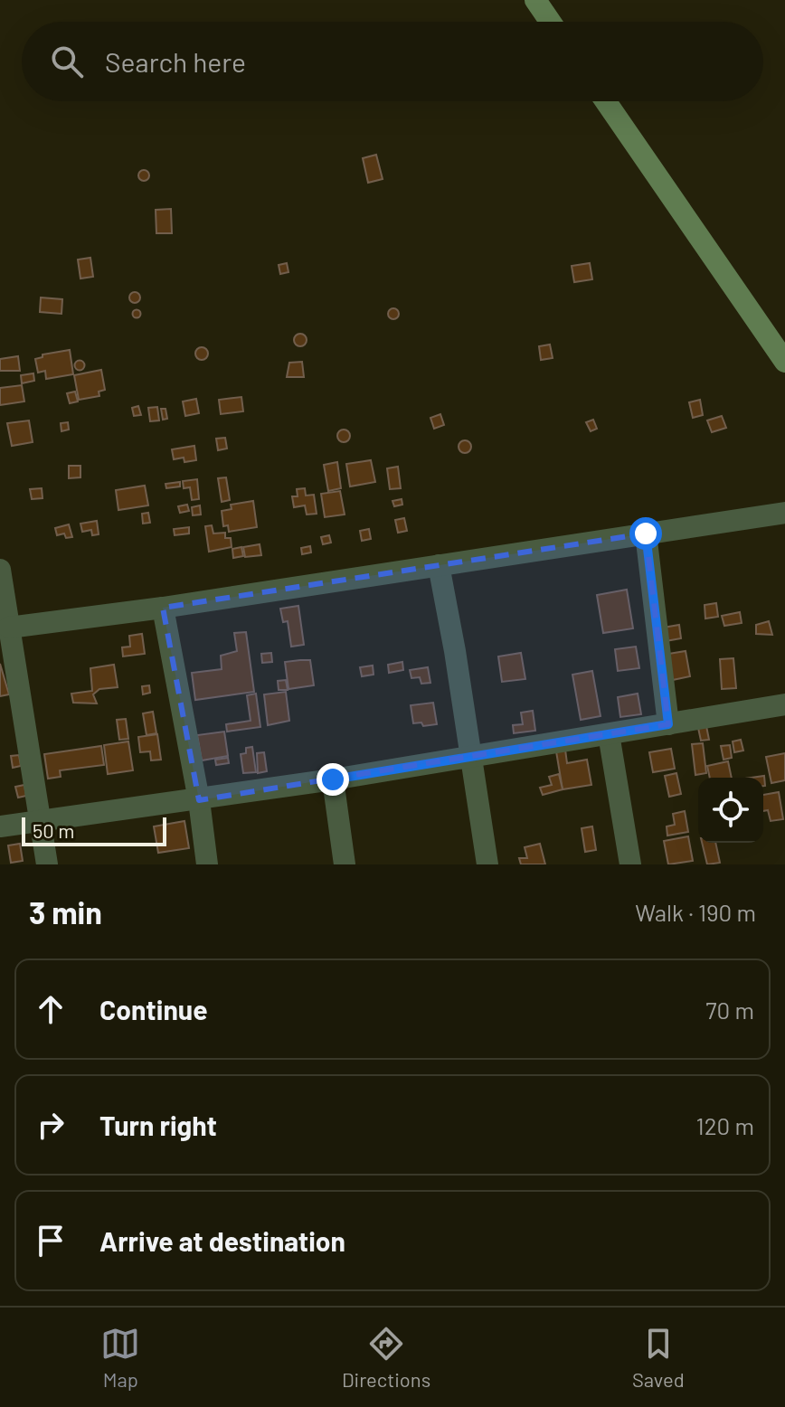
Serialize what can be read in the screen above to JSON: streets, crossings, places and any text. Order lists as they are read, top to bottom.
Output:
{
  "scale_bar": "50 m",
  "page": {
    "search": "Search here",
    "scale": "50 m",
    "heading": ["3 min", "Walk · 190 m"],
    "list": [
      ["Continue", "70 m"],
      ["Turn right", "120 m"],
      "Arrive at destination"
    ],
    "nav": ["Map", "Directions", "Saved"]
  }
}
